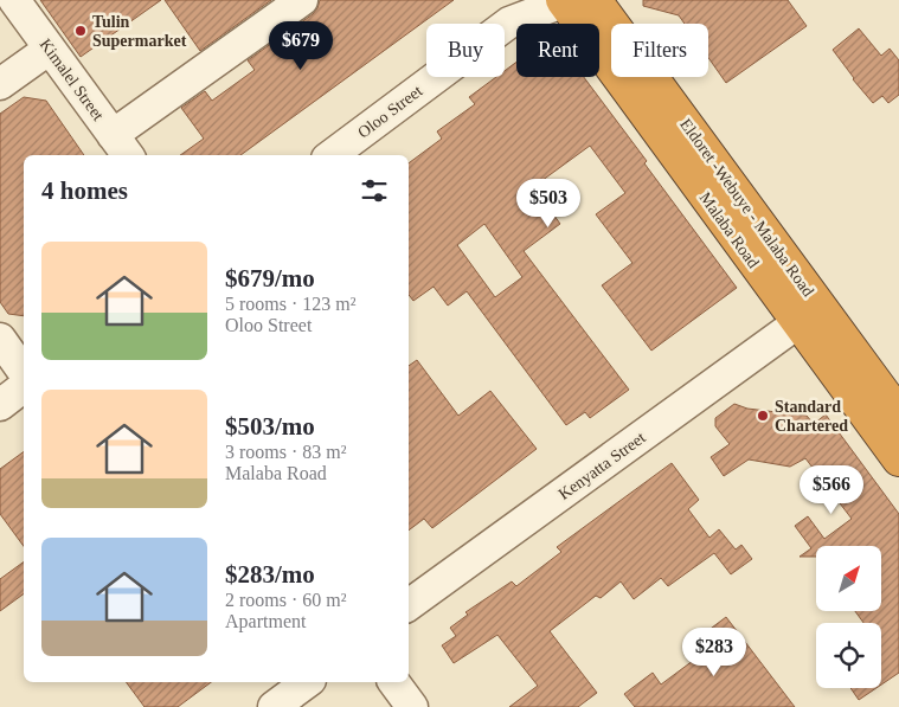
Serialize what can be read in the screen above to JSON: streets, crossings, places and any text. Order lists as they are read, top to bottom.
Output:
{
  "streets": {
    "highway": ["Eldoret -Webuye - Malaba Road", "Malaba Road"],
    "street": ["Kimalel Street", "Oloo Street", "Kenyatta Street"]
  },
  "crossings": [
    ["Oloo Street", "Eldoret -Webuye - Malaba Road"],
    ["Oloo Street", "Malaba Road"],
    ["Eldoret -Webuye - Malaba Road", "Malaba Road"],
    ["Malaba Road", "Kenyatta Street"]
  ],
  "places": ["Tulin Supermarket", "Standard Chartered"],
  "north": "top right",
  "page": {
    "price": [
      "$679",
      "$503",
      "$566",
      "$283"
    ],
    "chip": ["Buy", "Rent", "Filters"],
    "heading": "4 homes",
    "list": [
      {
        "name": "$679/mo",
        "note": "5 rooms · 123 m² · Oloo Street"
      },
      {
        "name": "$503/mo",
        "note": "3 rooms · 83 m² · Malaba Road"
      },
      {
        "name": "$283/mo",
        "note": "2 rooms · 60 m² · Apartment"
      }
    ]
  }
}
